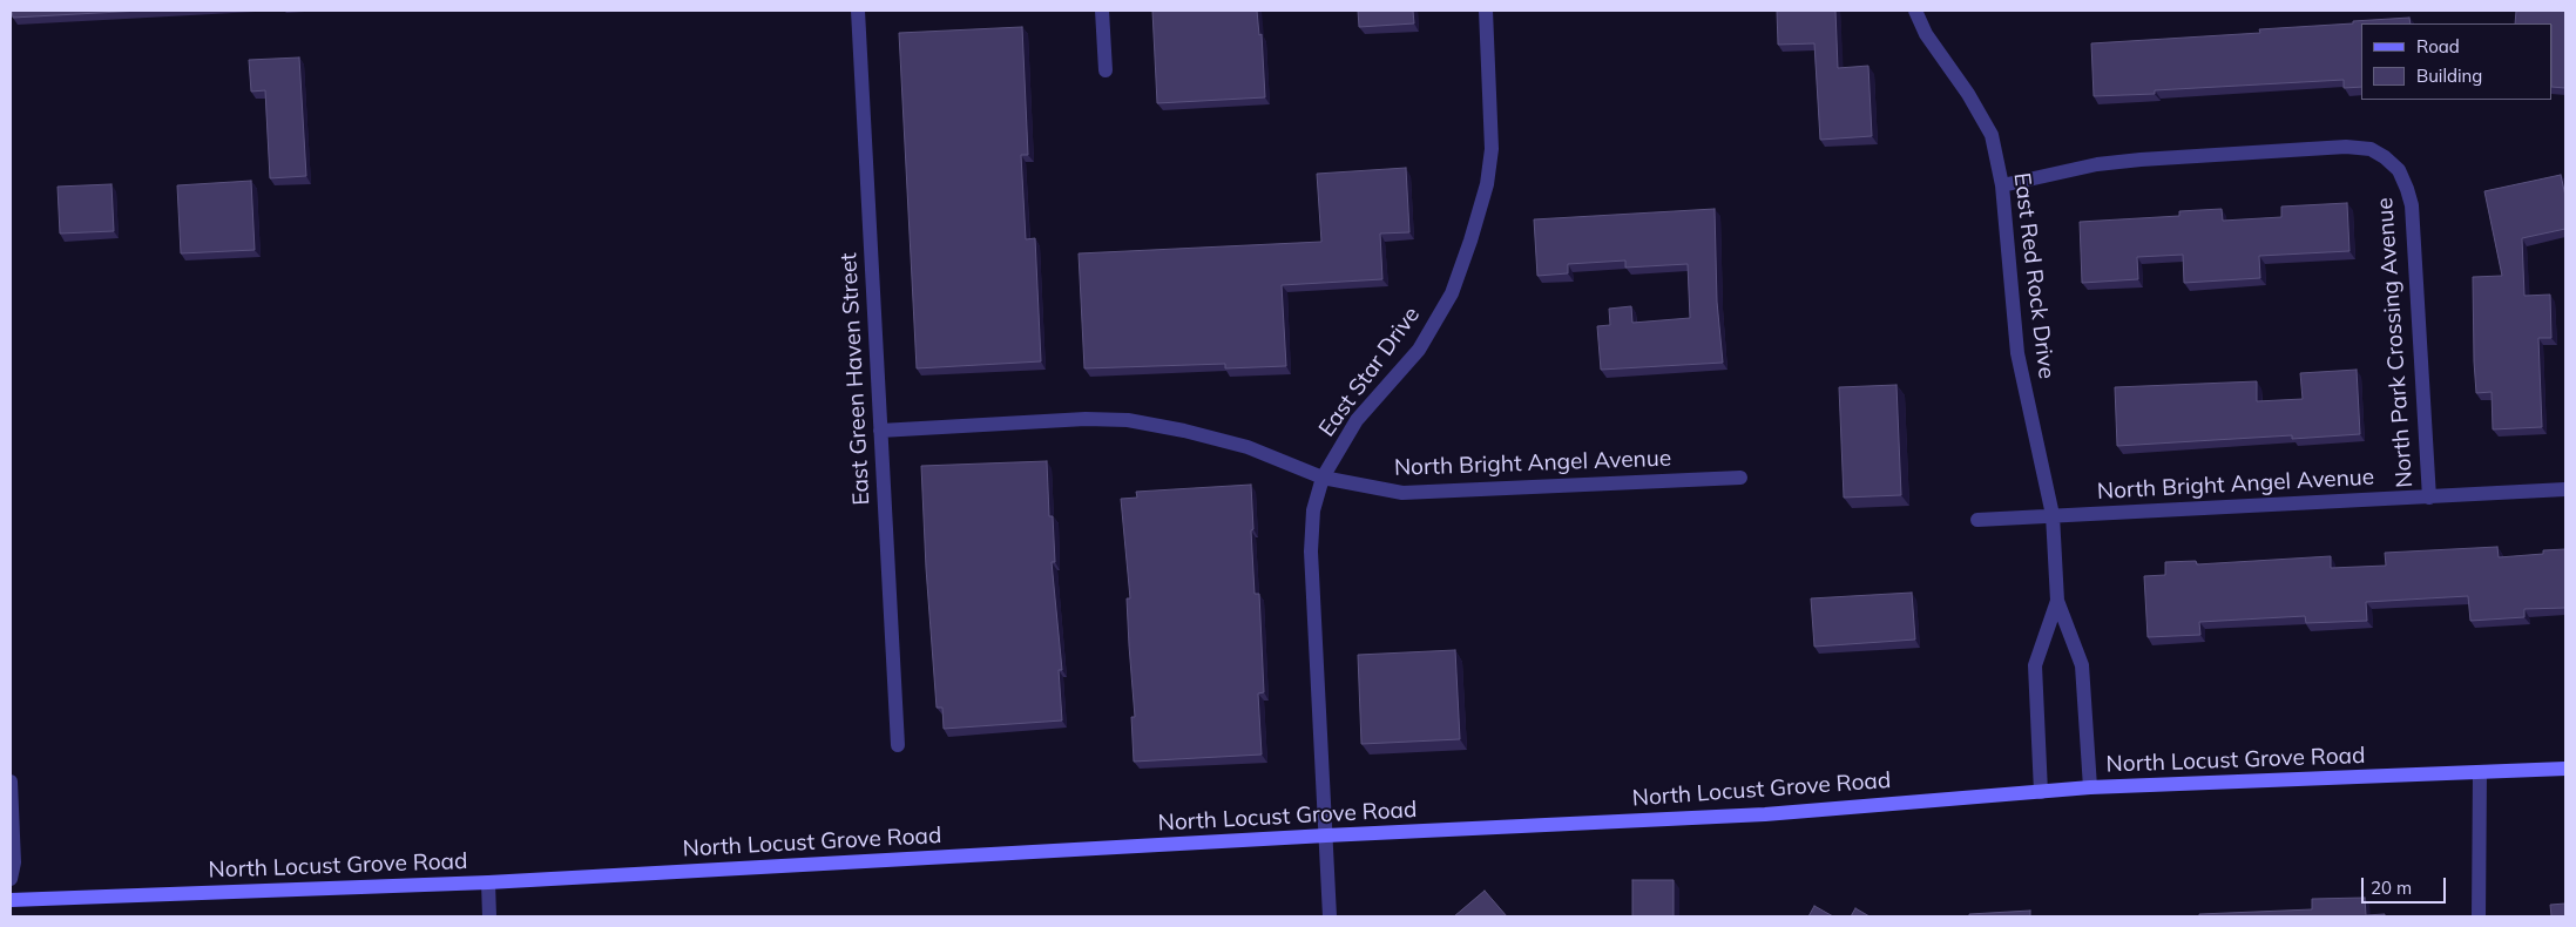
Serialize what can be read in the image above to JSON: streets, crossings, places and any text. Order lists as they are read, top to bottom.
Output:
{
  "streets": {
    "main road": ["North Locust Grove Road"],
    "street": [
      "East Red Rock Drive",
      "North Park Crossing Avenue",
      "East Star Drive",
      "East Green Haven Street",
      "North Bright Angel Avenue"
    ]
  },
  "crossings": [
    ["East Red Rock Drive", "North Park Crossing Avenue"],
    ["East Red Rock Drive", "North Bright Angel Avenue"],
    ["East Red Rock Drive", "North Locust Grove Road"],
    ["North Park Crossing Avenue", "North Bright Angel Avenue"],
    ["East Star Drive", "North Bright Angel Avenue"],
    ["East Star Drive", "North Locust Grove Road"],
    ["East Green Haven Street", "North Bright Angel Avenue"]
  ],
  "legend": ["Road", "Building"],
  "scale_bar": "20 m"
}
